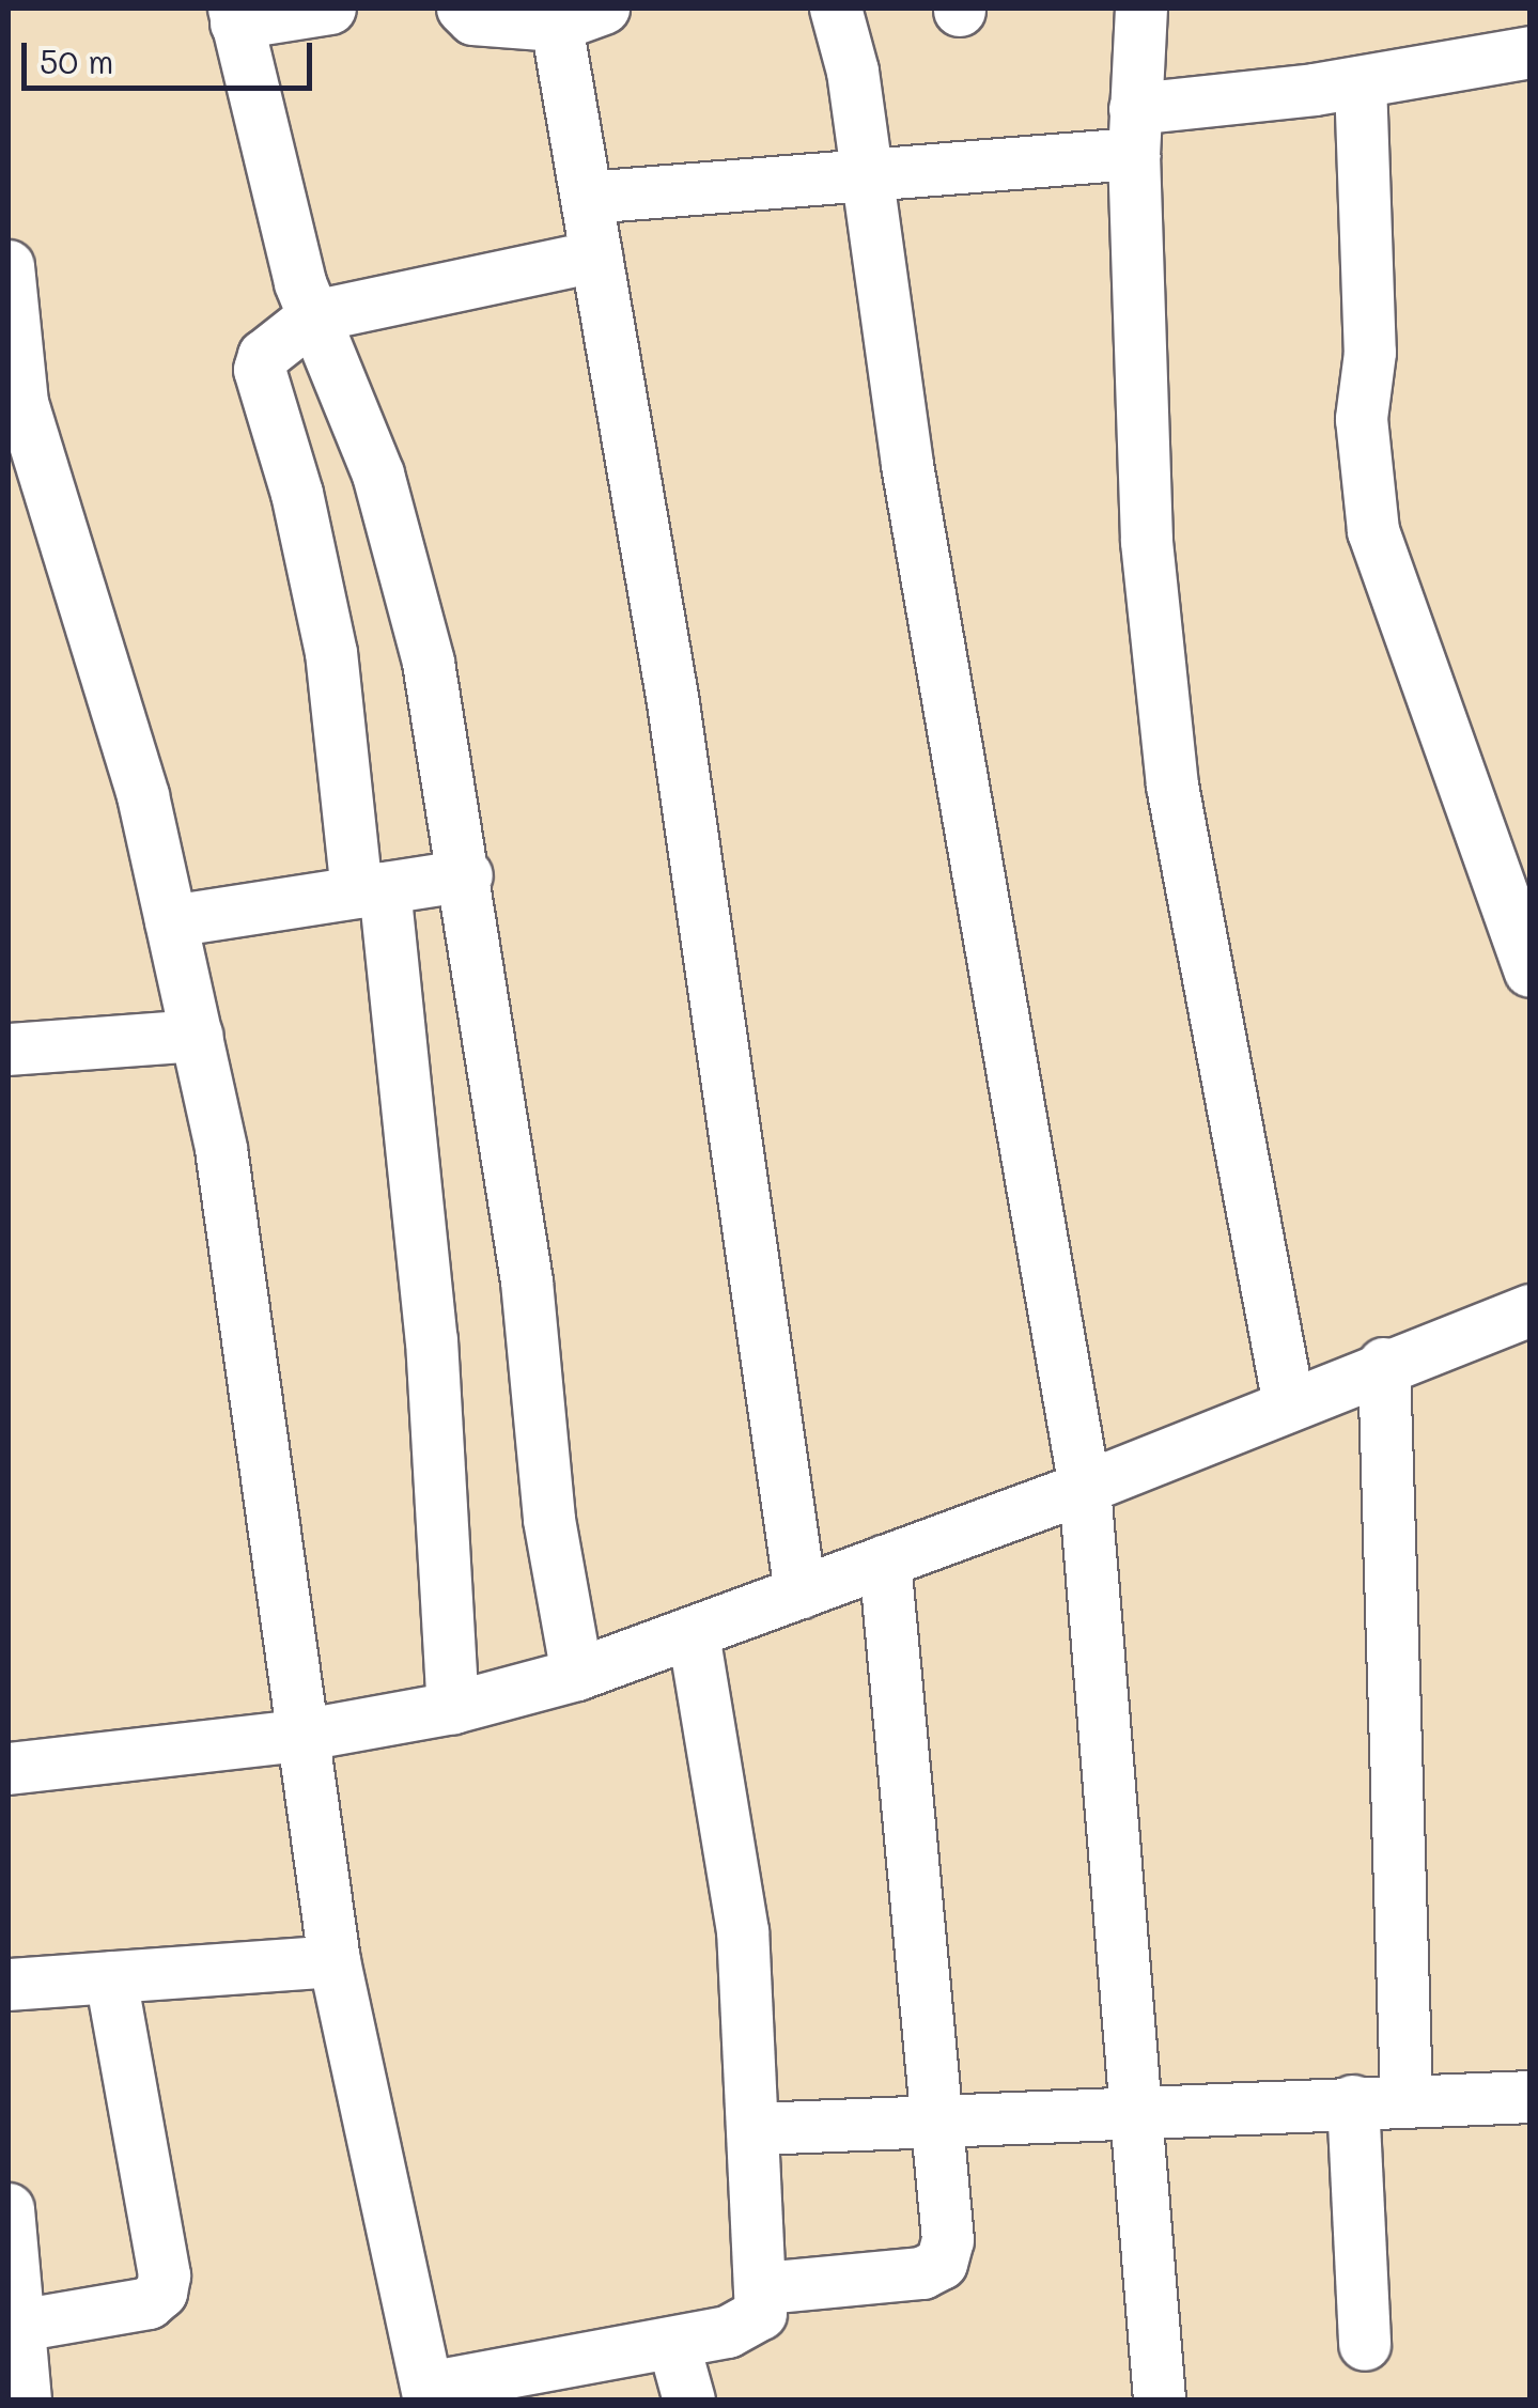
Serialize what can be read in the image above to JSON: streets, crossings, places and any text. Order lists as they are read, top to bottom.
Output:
{
  "scale_bar": "50 m"
}
